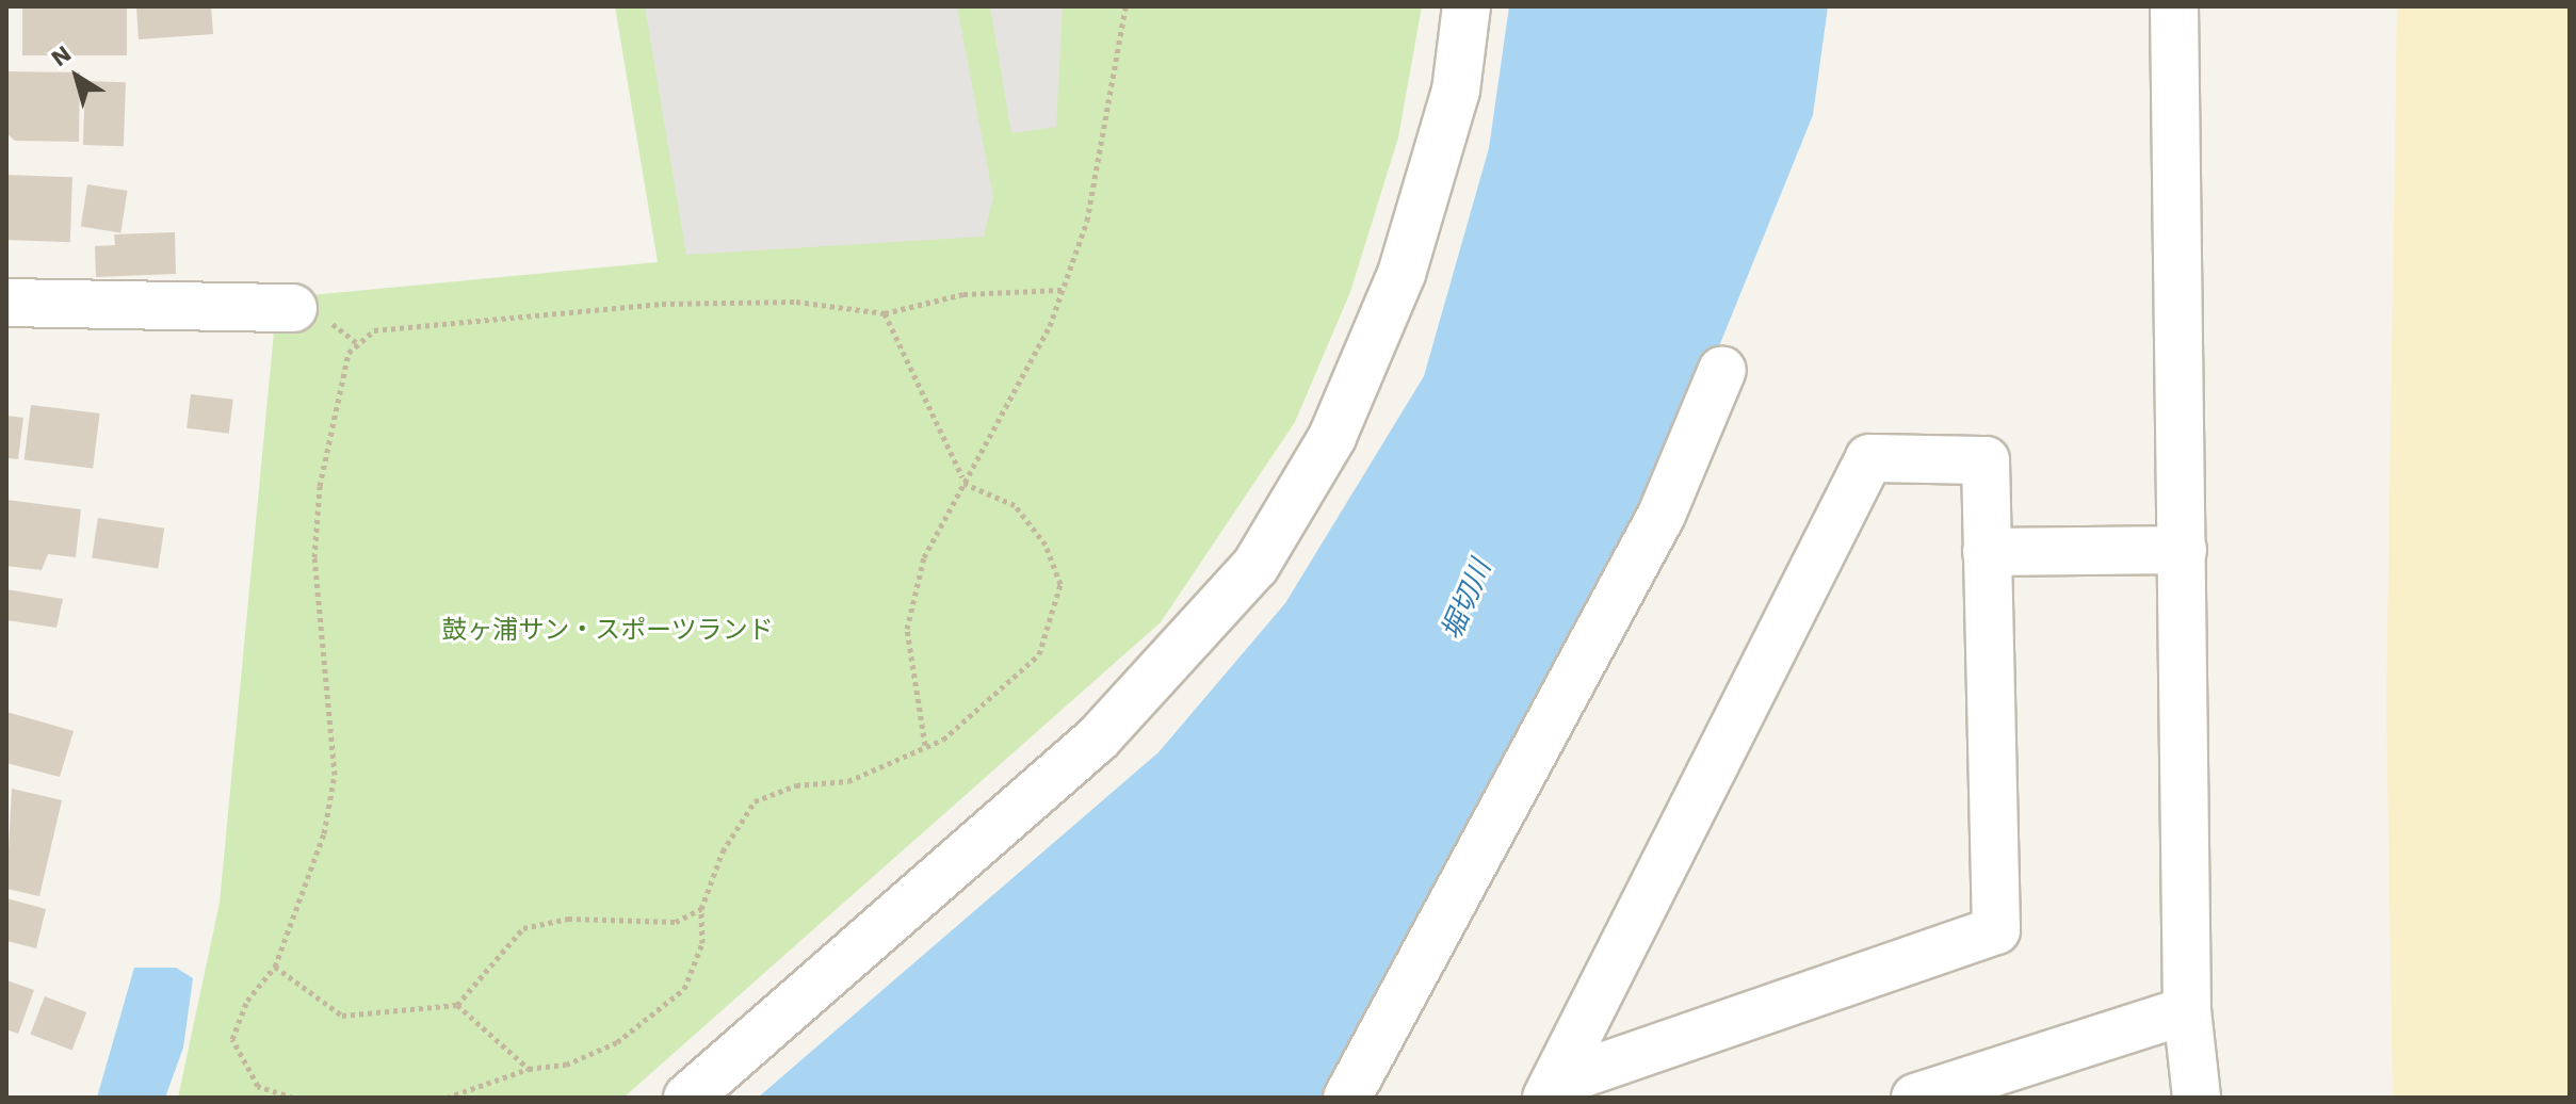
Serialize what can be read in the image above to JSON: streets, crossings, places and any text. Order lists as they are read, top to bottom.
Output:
{
  "water": ["堀切川"],
  "parks": ["鼓ヶ浦サン・スポーツランド"],
  "north": "top left"
}
